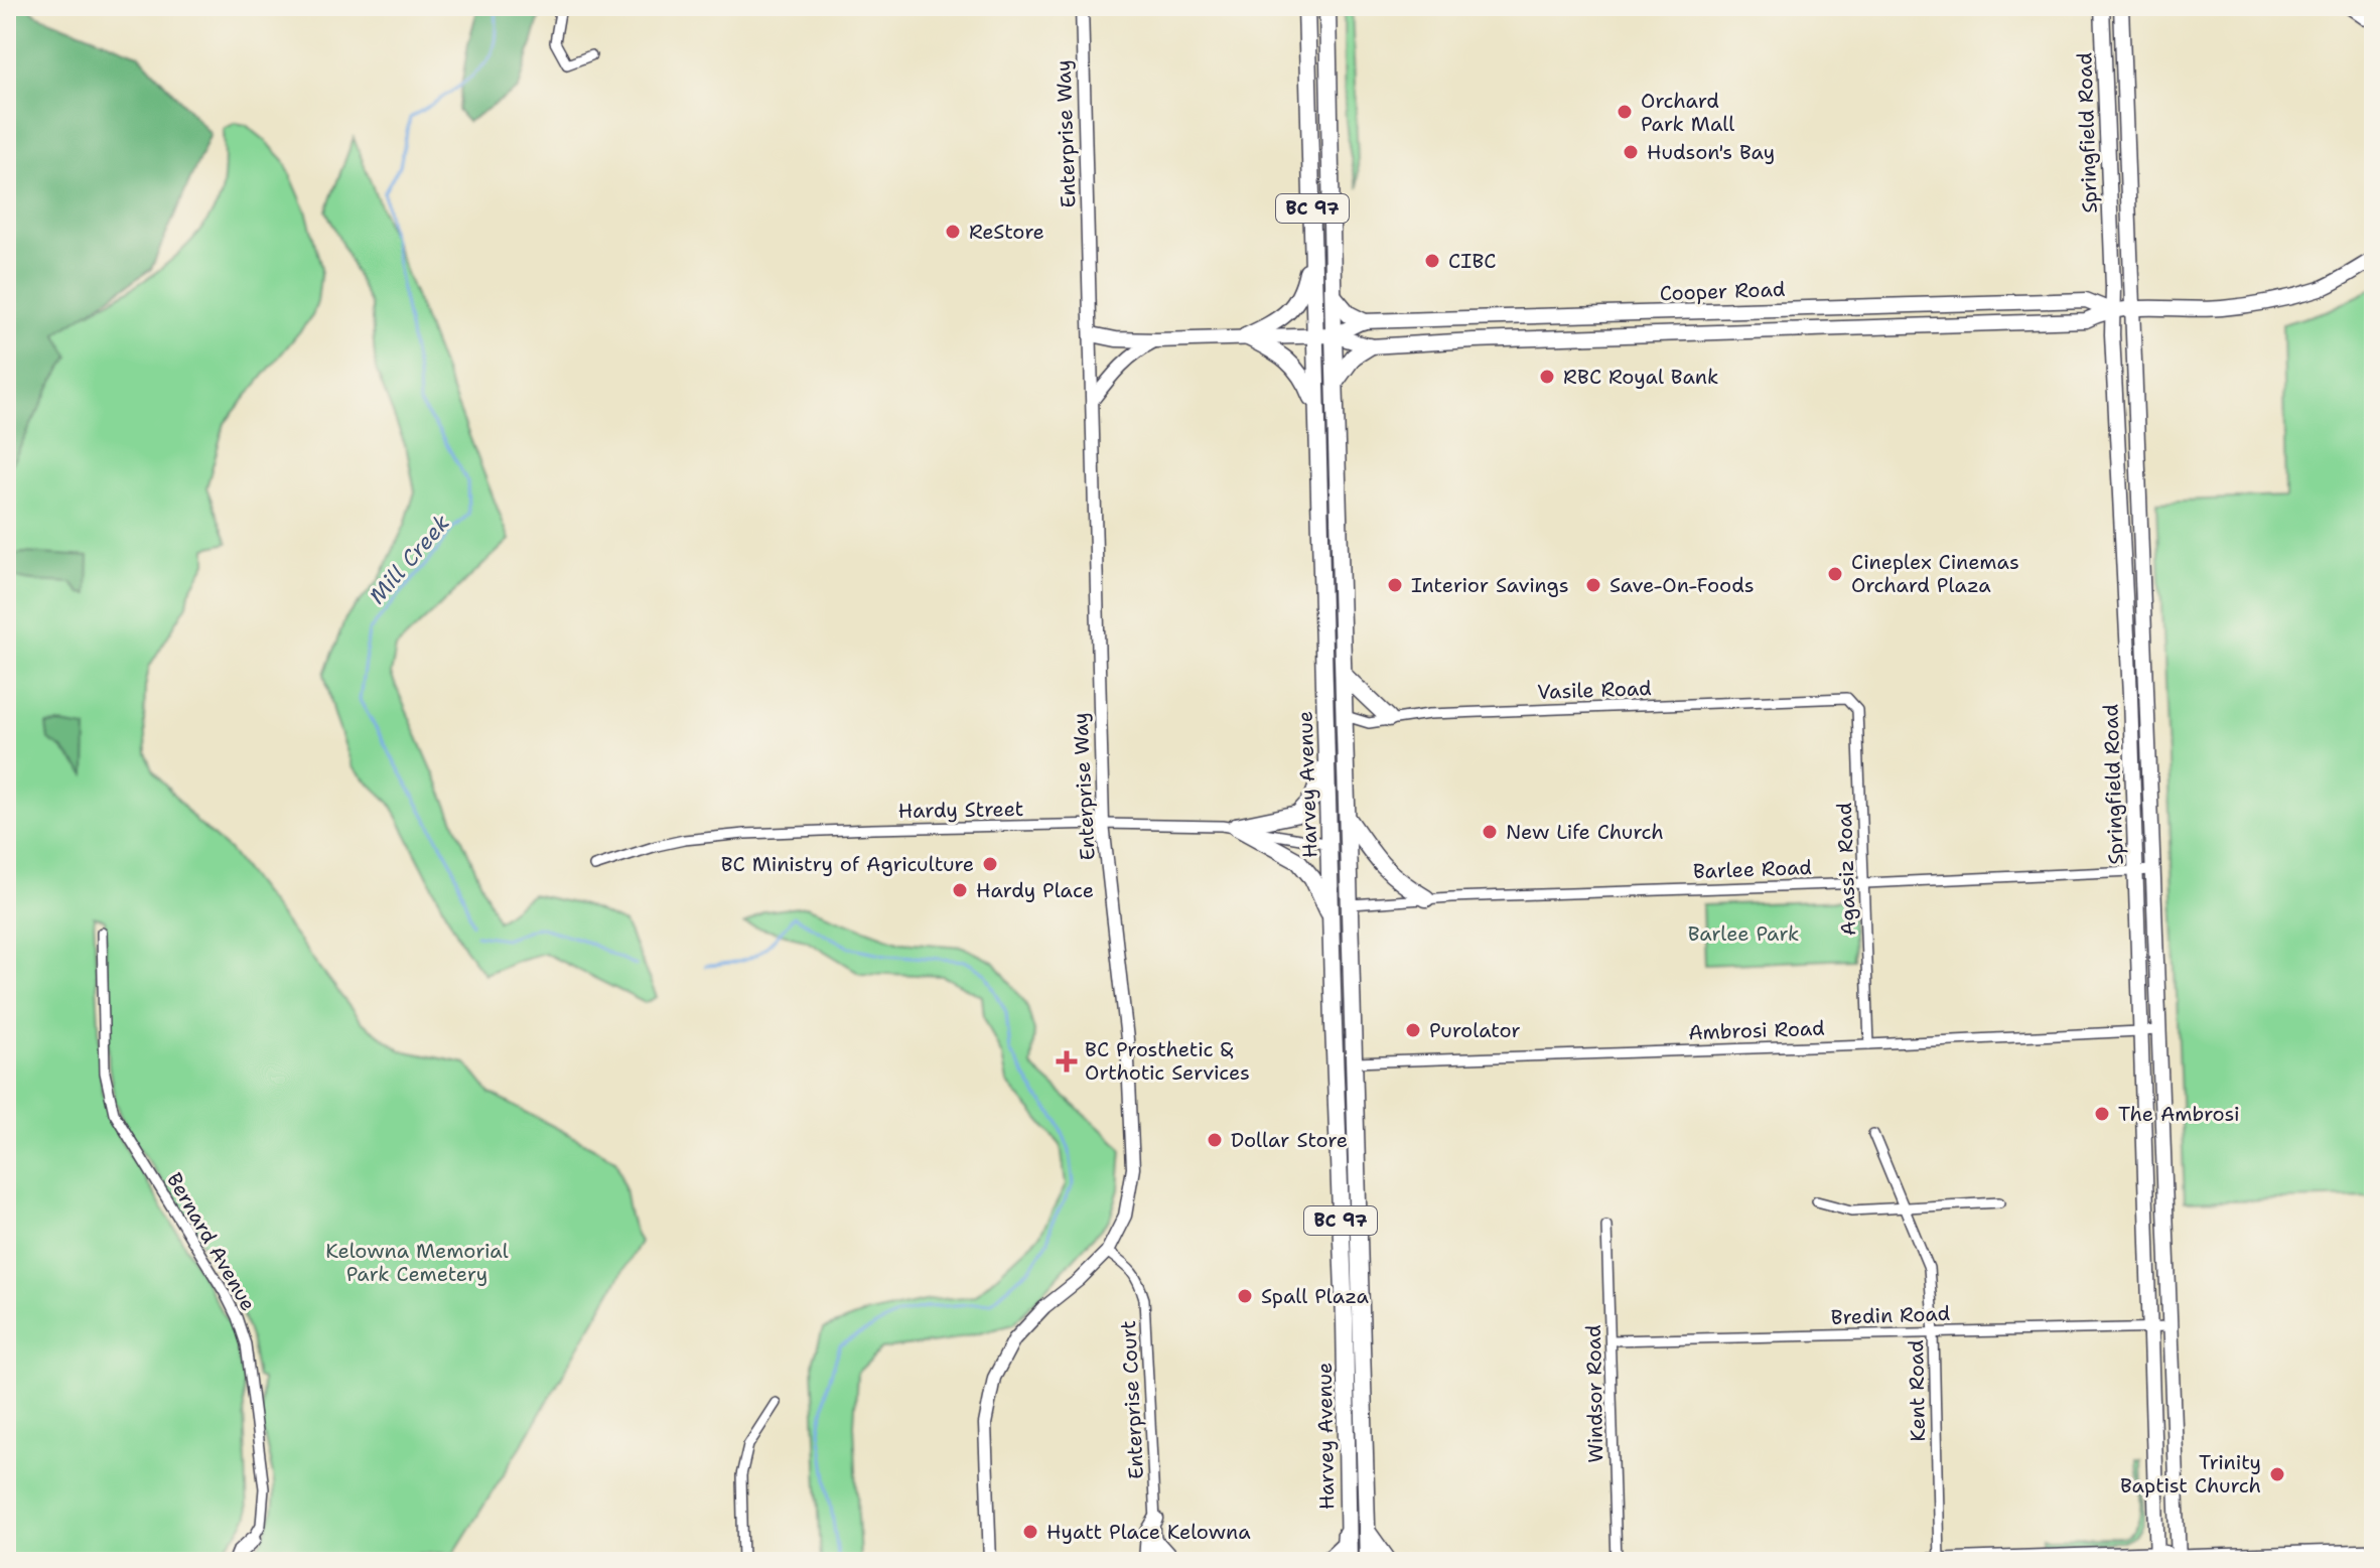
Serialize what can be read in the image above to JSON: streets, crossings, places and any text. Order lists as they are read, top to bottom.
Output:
{
  "streets": {
    "highway": ["BC 97", "Harvey Avenue"],
    "main road": ["Springfield Road", "Cooper Road"],
    "street": [
      "Enterprise Way",
      "Vasile Road",
      "Hardy Street",
      "Barlee Road",
      "Agassiz Road",
      "Ambrosi Road",
      "Bernard Avenue",
      "Bredin Road",
      "Kent Road",
      "Windsor Road",
      "Enterprise Court"
    ]
  },
  "crossings": [
    ["Springfield Road", "Cooper Road"],
    ["Springfield Road", "Barlee Road"],
    ["Springfield Road", "Ambrosi Road"],
    ["Springfield Road", "Bredin Road"],
    ["Enterprise Way", "Cooper Road"],
    ["Enterprise Way", "Hardy Street"],
    ["Enterprise Way", "Enterprise Court"],
    ["Cooper Road", "Harvey Avenue"],
    ["Vasile Road", "Harvey Avenue"],
    ["Vasile Road", "Agassiz Road"],
    ["Harvey Avenue", "Hardy Street"],
    ["Harvey Avenue", "Barlee Road"],
    ["Harvey Avenue", "Ambrosi Road"],
    ["Barlee Road", "Agassiz Road"],
    ["Agassiz Road", "Ambrosi Road"],
    ["Bredin Road", "Kent Road"],
    ["Bredin Road", "Windsor Road"]
  ],
  "water": ["Mill Creek"],
  "parks": ["Barlee Park", "Kelowna Memorial Park Cemetery"],
  "places": {
    "other": [
      "Orchard Park Mall",
      "Hudson's Bay",
      "ReStore",
      "CIBC",
      "RBC Royal Bank",
      "Cineplex Cinemas Orchard Plaza",
      "Interior Savings",
      "Save-On-Foods",
      "New Life Church",
      "BC Ministry of Agriculture",
      "Hardy Place",
      "Purolator",
      "The Ambrosi",
      "Dollar Store",
      "Spall Plaza",
      "Trinity Baptist Church",
      "Hyatt Place Kelowna"
    ],
    "health": ["BC Prosthetic & Orthotic Services"]
  }
}
